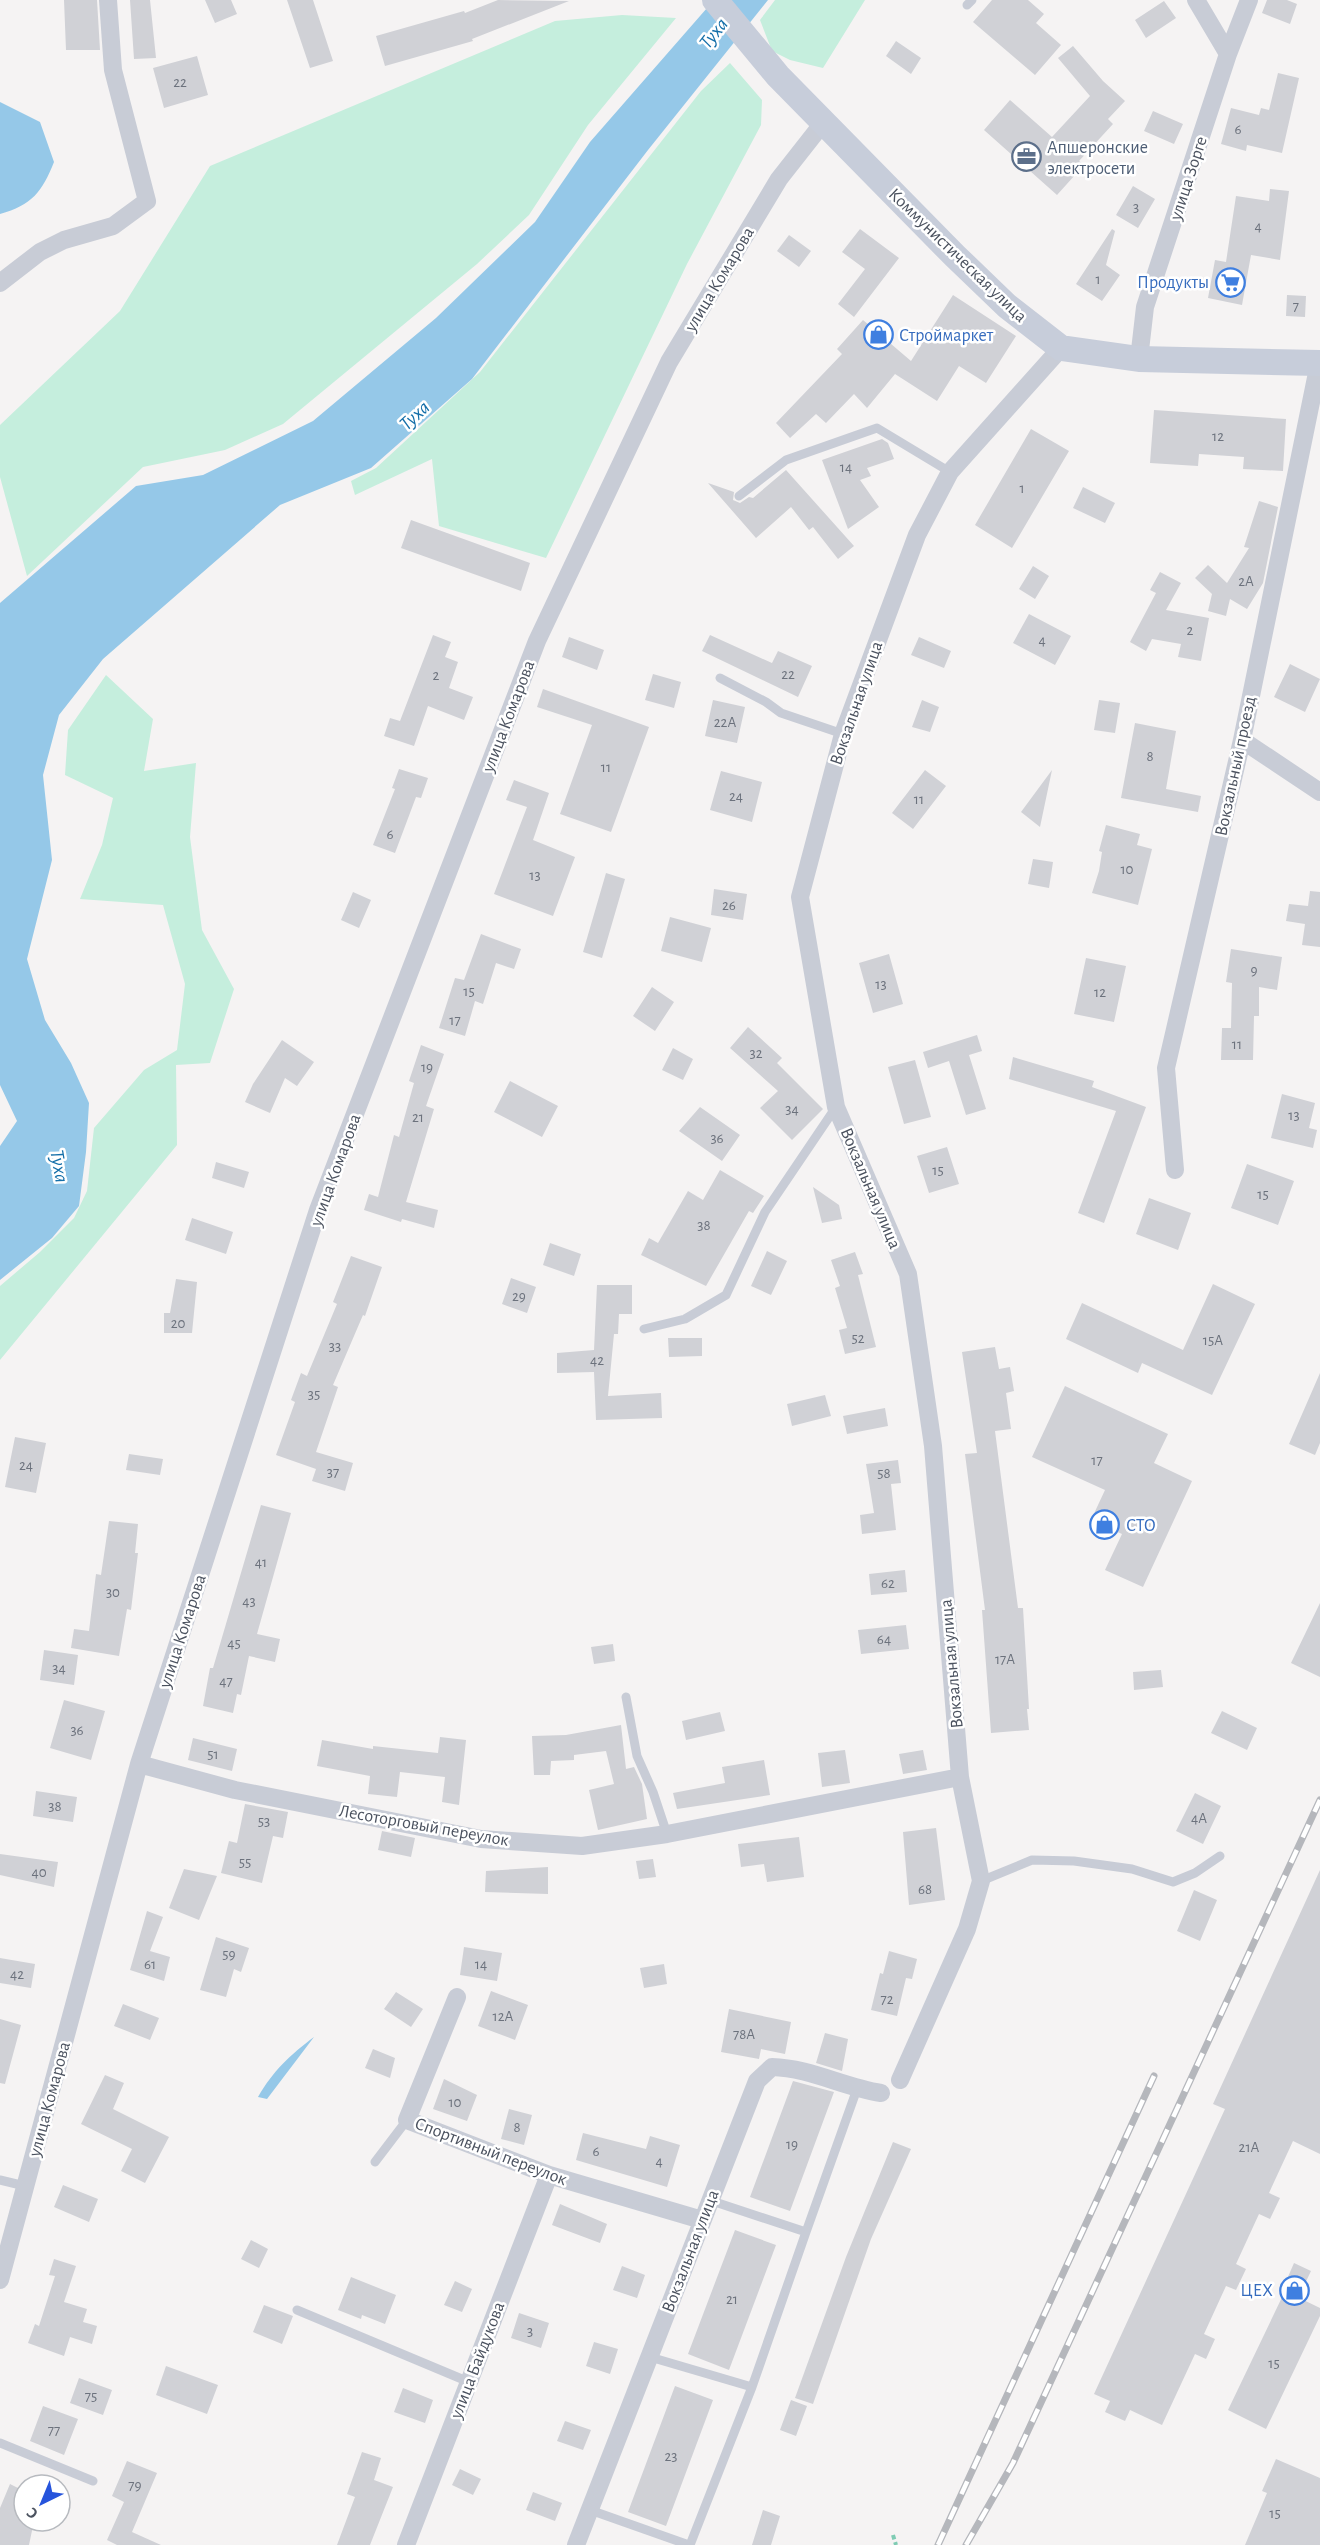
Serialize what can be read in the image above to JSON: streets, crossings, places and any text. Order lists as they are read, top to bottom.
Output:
{
  "streets": {
    "main road": ["Коммунистическая улица"],
    "street": [
      "улица Зорге",
      "улица Комарова",
      "Вокзальная улица",
      "Вокзальный проезд",
      "Лесоторговый переулок",
      "Спортивный переулок",
      "улица Байдукова"
    ]
  },
  "crossings": [
    ["улица Зорге", "Коммунистическая улица"],
    ["Коммунистическая улица", "улица Комарова"],
    ["Коммунистическая улица", "Вокзальная улица"],
    ["Коммунистическая улица", "Вокзальный проезд"],
    ["улица Комарова", "Лесоторговый переулок"],
    ["Вокзальная улица", "Лесоторговый переулок"],
    ["Вокзальная улица", "Спортивный переулок"],
    ["Спортивный переулок", "улица Байдукова"]
  ],
  "water": ["Туха"],
  "places": {
    "office": ["Апшеронские электросети"],
    "supermarket": ["Продукты"],
    "shop": ["Строймаркет", "СТО", "ЦЕХ"]
  },
  "house_numbers": [
    "22",
    "6",
    "3",
    "4",
    "1",
    "7",
    "12",
    "14",
    "1",
    "2А",
    "2",
    "4",
    "22",
    "2",
    "22А",
    "8",
    "11",
    "24",
    "11",
    "6",
    "10",
    "13",
    "26",
    "9",
    "13",
    "15",
    "12",
    "17",
    "11",
    "32",
    "19",
    "34",
    "13",
    "21",
    "36",
    "15",
    "15",
    "38",
    "29",
    "20",
    "52",
    "15А",
    "33",
    "42",
    "35",
    "17",
    "24",
    "37",
    "58",
    "41",
    "62",
    "30",
    "43",
    "64",
    "45",
    "17А",
    "34",
    "47",
    "36",
    "51",
    "38",
    "4А",
    "53",
    "55",
    "40",
    "68",
    "59",
    "61",
    "14",
    "42",
    "72",
    "12А",
    "78А",
    "10",
    "8",
    "19",
    "21А",
    "6",
    "4",
    "21",
    "3",
    "15",
    "75",
    "77",
    "23",
    "79",
    "15"
  ],
  "north": "bottom left"
}
